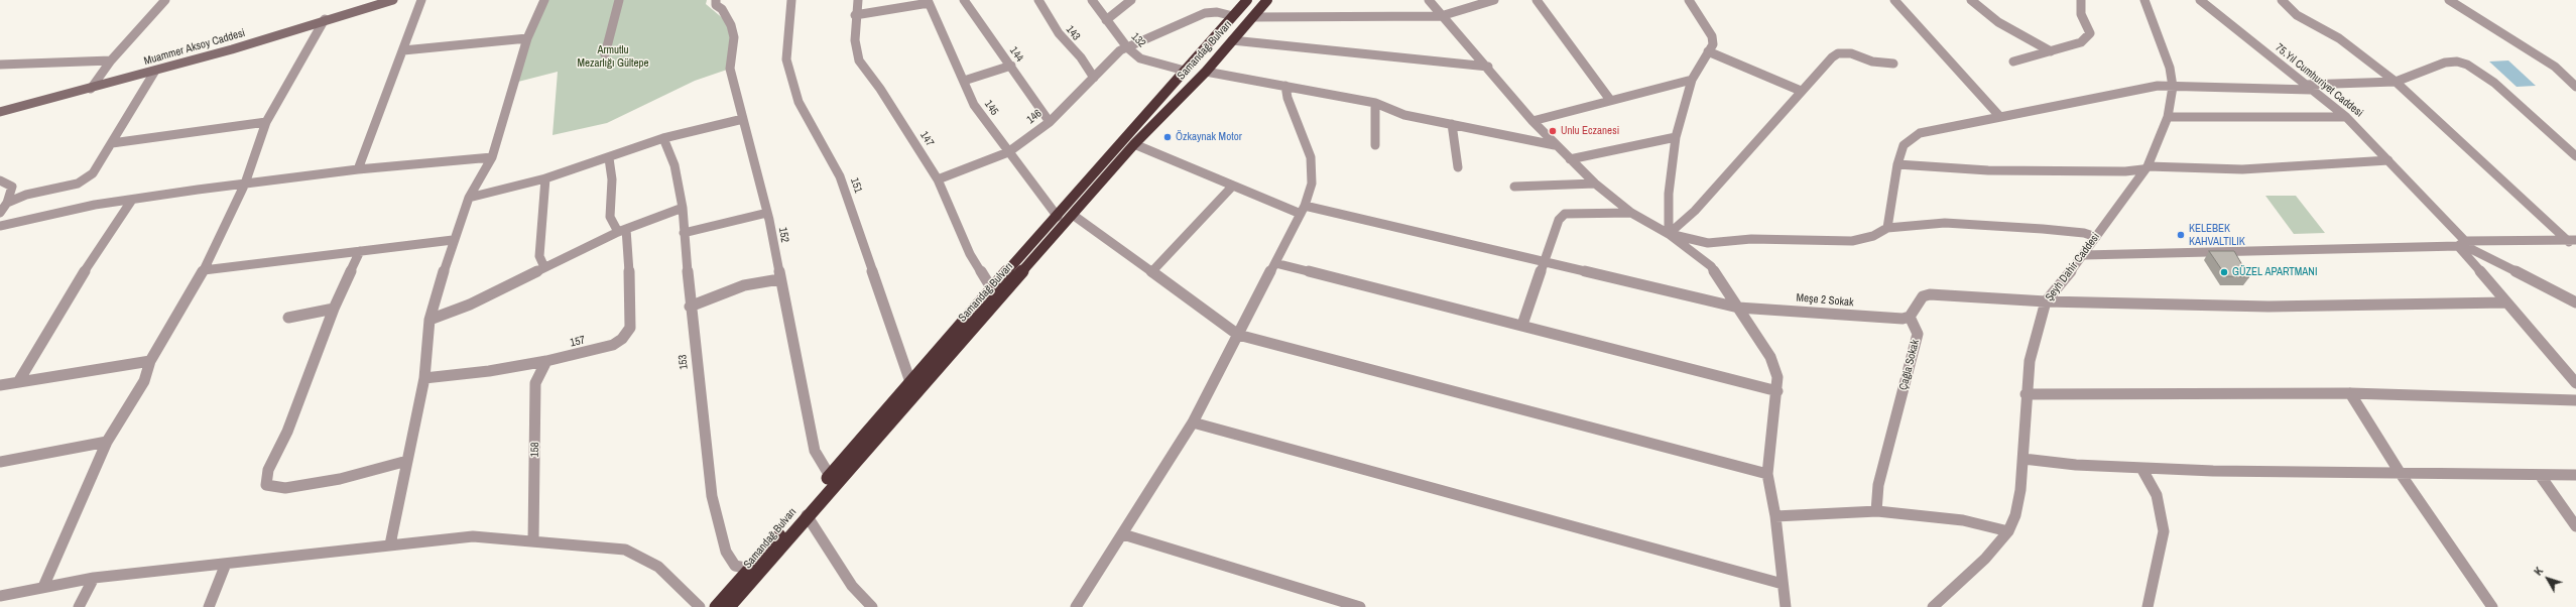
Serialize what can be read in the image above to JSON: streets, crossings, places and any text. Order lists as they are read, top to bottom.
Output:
{
  "streets": {
    "highway": ["Samandağ Bulvarı"],
    "street": [
      "143",
      "132",
      "Muammer Aksoy Caddesi",
      "144",
      "75.Yıl Cumhuriyet Caddesi",
      "145",
      "146",
      "147",
      "151",
      "152",
      "Şeyh Dahir Caddesi",
      "Meşe 2 Sokak",
      "157",
      "153",
      "Çağla Sokak",
      "158"
    ]
  },
  "crossings": [
    ["143", "146"],
    ["132", "Samandağ Bulvarı"],
    ["132", "146"],
    ["Samandağ Bulvarı", "145"],
    ["Samandağ Bulvarı", "146"],
    ["Samandağ Bulvarı", "147"],
    ["Samandağ Bulvarı", "151"],
    ["Samandağ Bulvarı", "152"],
    ["Samandağ Bulvarı", "Meşe 2 Sokak"],
    ["Samandağ Bulvarı", "153"],
    ["144", "146"],
    ["145", "146"],
    ["146", "147"],
    ["Meşe 2 Sokak", "Çağla Sokak"],
    ["157", "158"]
  ],
  "parks": ["Armutlu Mezarlığı Gültepe"],
  "places": [
    "Unlu Eczanesi",
    "Özkaynak Motor",
    "KELEBEK KAHVALTILIK",
    "GÜZEL APARTMANI"
  ],
  "north": "top left"
}
